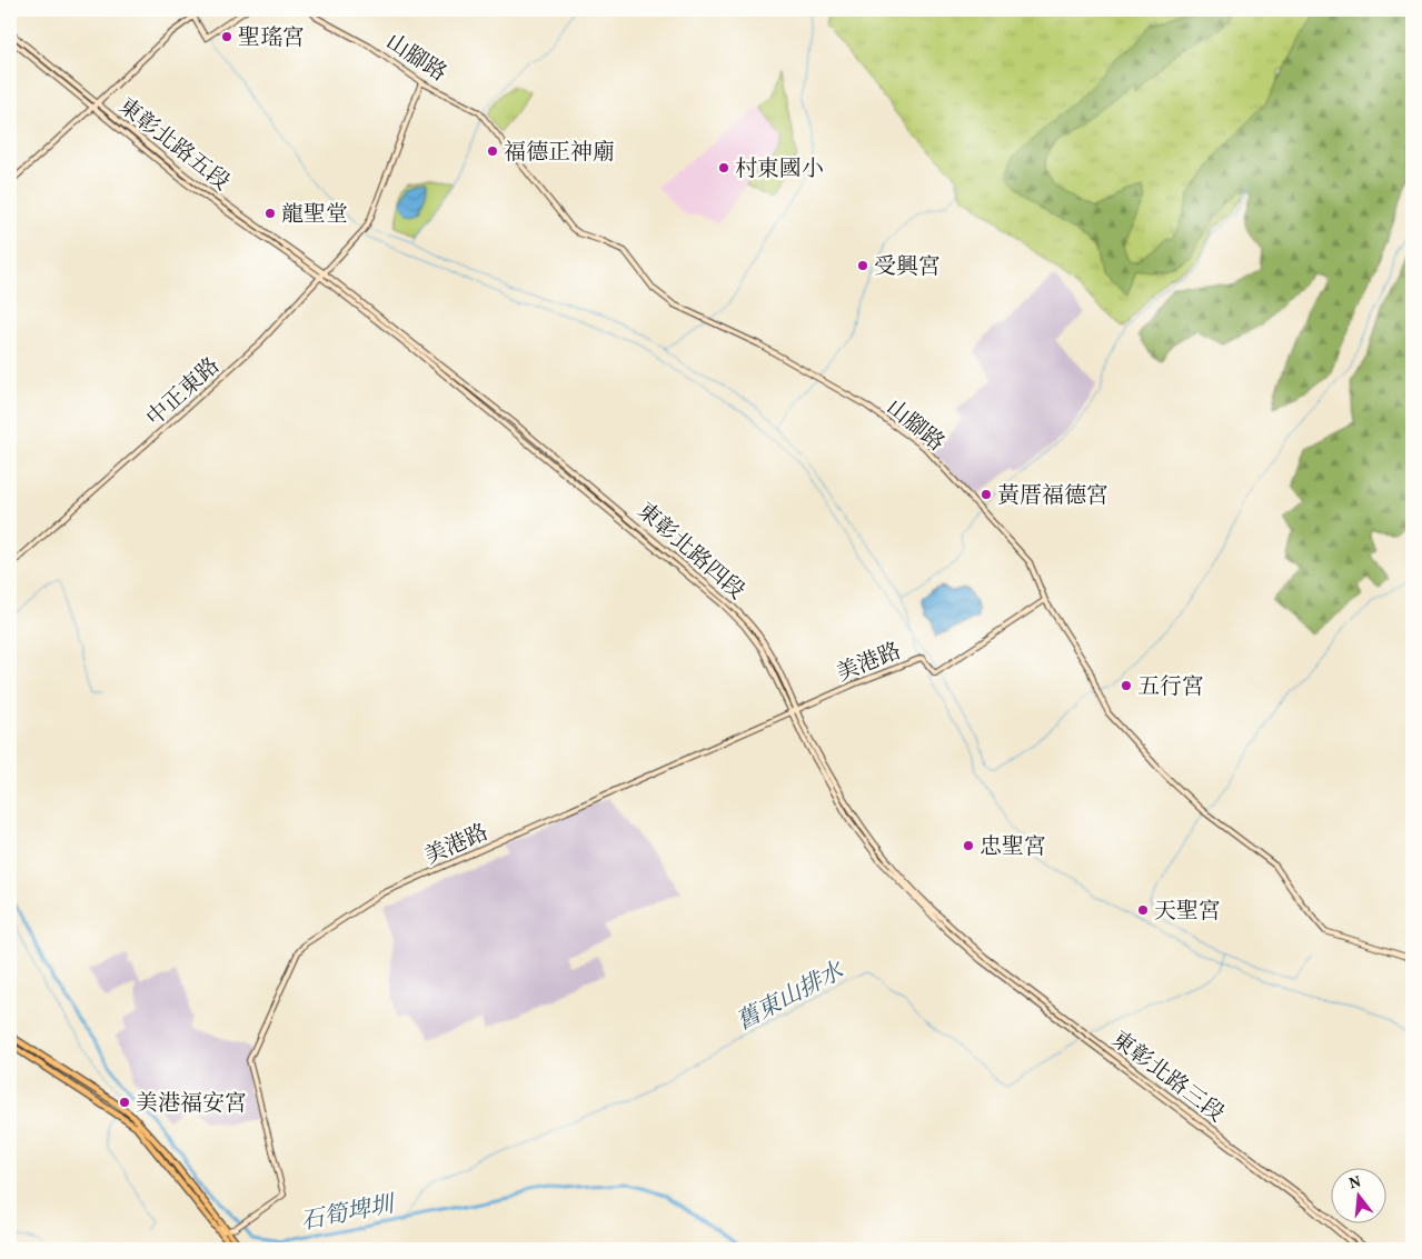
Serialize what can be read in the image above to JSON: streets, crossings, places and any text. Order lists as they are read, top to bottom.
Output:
{
  "streets": {
    "street": [
      "山腳路",
      "東彰北路五段",
      "中正東路",
      "東彰北路四段",
      "美港路",
      "東彰北路三段"
    ]
  },
  "crossings": [
    ["山腳路", "中正東路"],
    ["山腳路", "美港路"],
    ["東彰北路五段", "中正東路"],
    ["東彰北路五段", "東彰北路四段"],
    ["中正東路", "東彰北路四段"],
    ["東彰北路四段", "美港路"],
    ["東彰北路四段", "東彰北路三段"]
  ],
  "water": ["舊東山排水", "石筍埤圳"],
  "places": [
    "聖瑤宮",
    "福德正神廟",
    "村東國小",
    "龍聖堂",
    "受興宮",
    "黃厝福德宮",
    "五行宮",
    "忠聖宮",
    "天聖宮",
    "美港福安宮"
  ],
  "north": "top"
}
